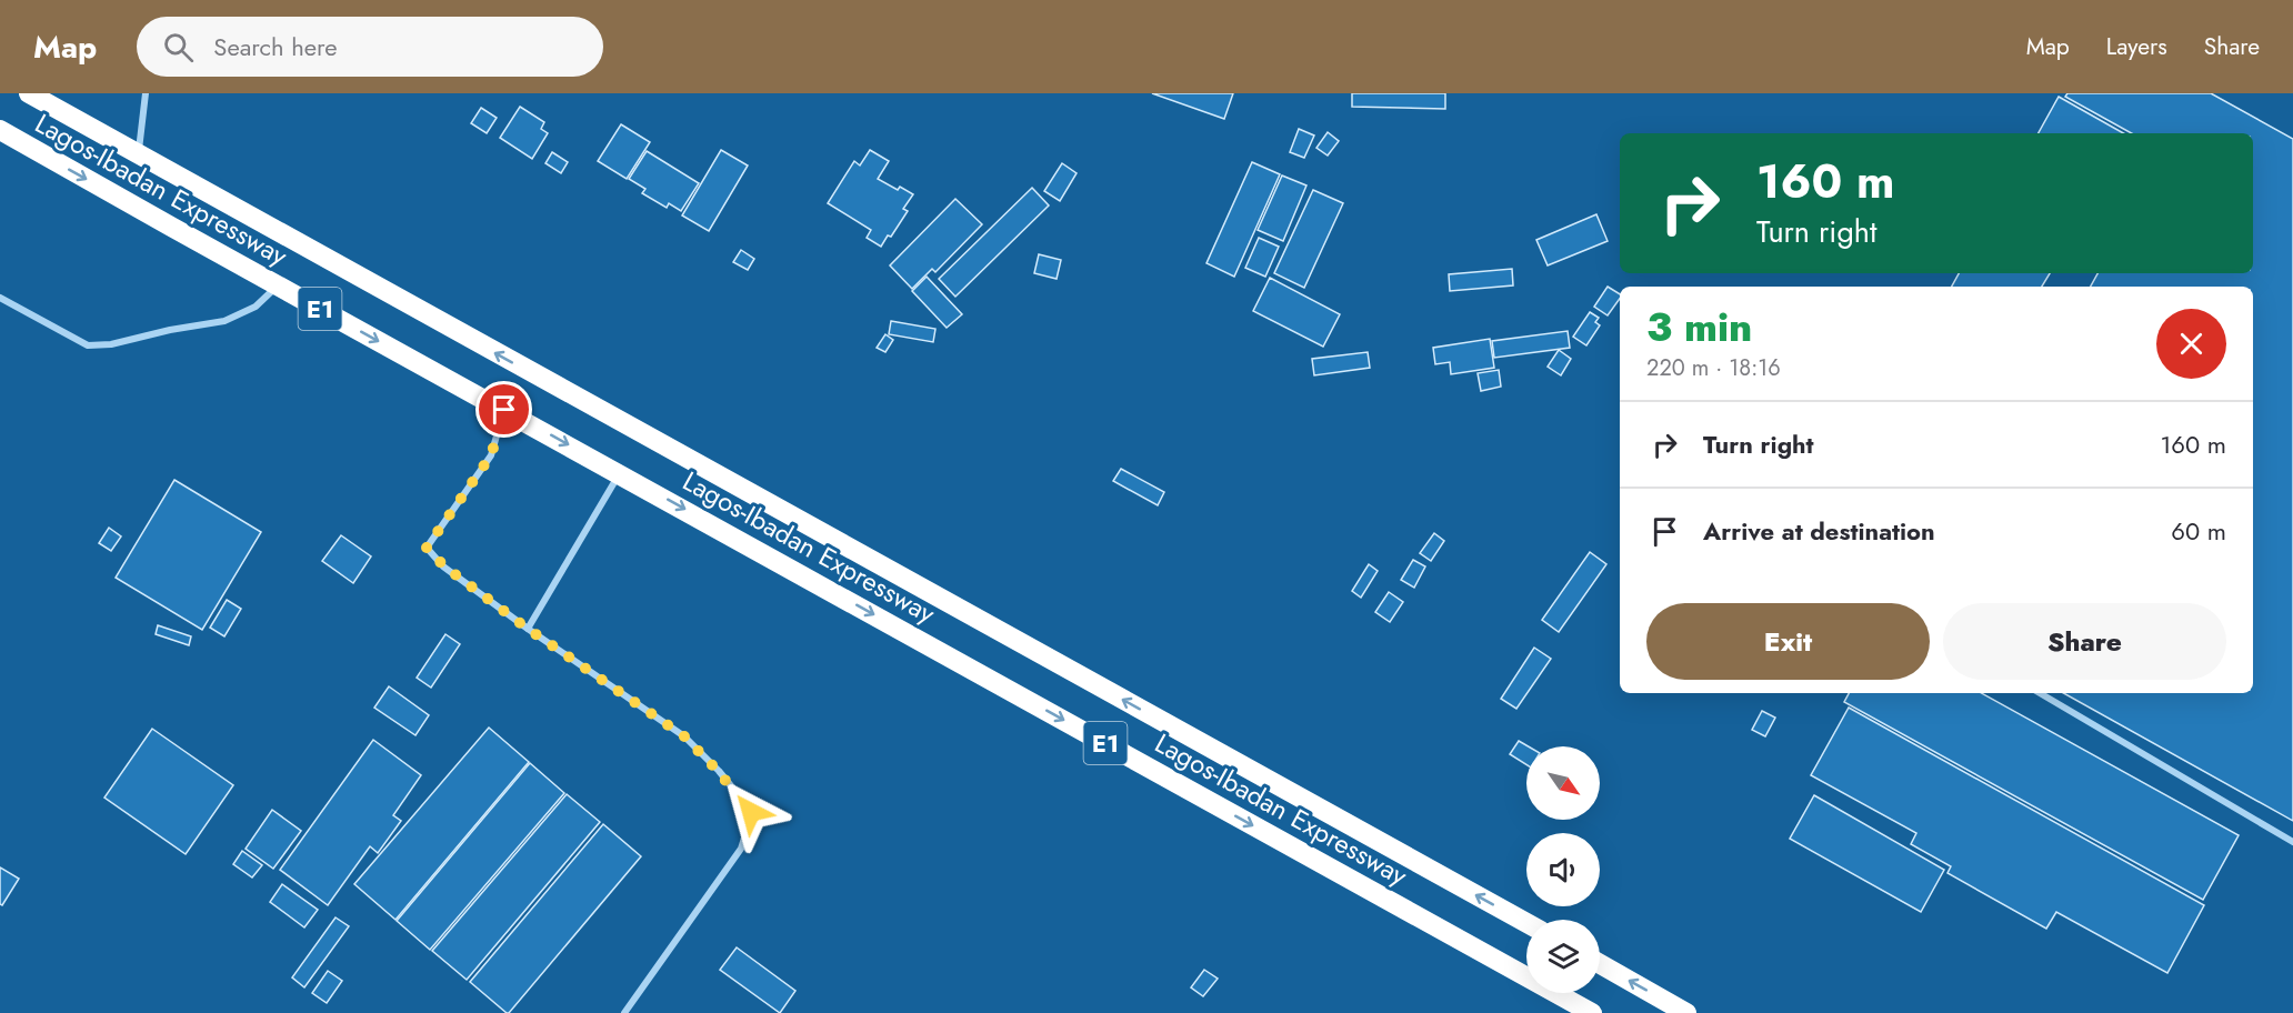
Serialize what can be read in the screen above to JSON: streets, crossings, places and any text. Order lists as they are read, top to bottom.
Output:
{
  "streets": {
    "highway": ["Lagos-Ibadan Expressway", "E1"]
  },
  "north": "bottom right",
  "page": {
    "header": "Map",
    "search": "Search here",
    "nav": ["Map", "Layers", "Share"],
    "turn": ["160 m", "Turn right"],
    "heading": ["3 min", "220 m · 18:16"],
    "list": [
      {
        "name": "Turn right",
        "value": "160 m"
      },
      {
        "name": "Arrive at destination",
        "value": "60 m"
      }
    ],
    "buttons": ["Exit", "Share"]
  }
}
